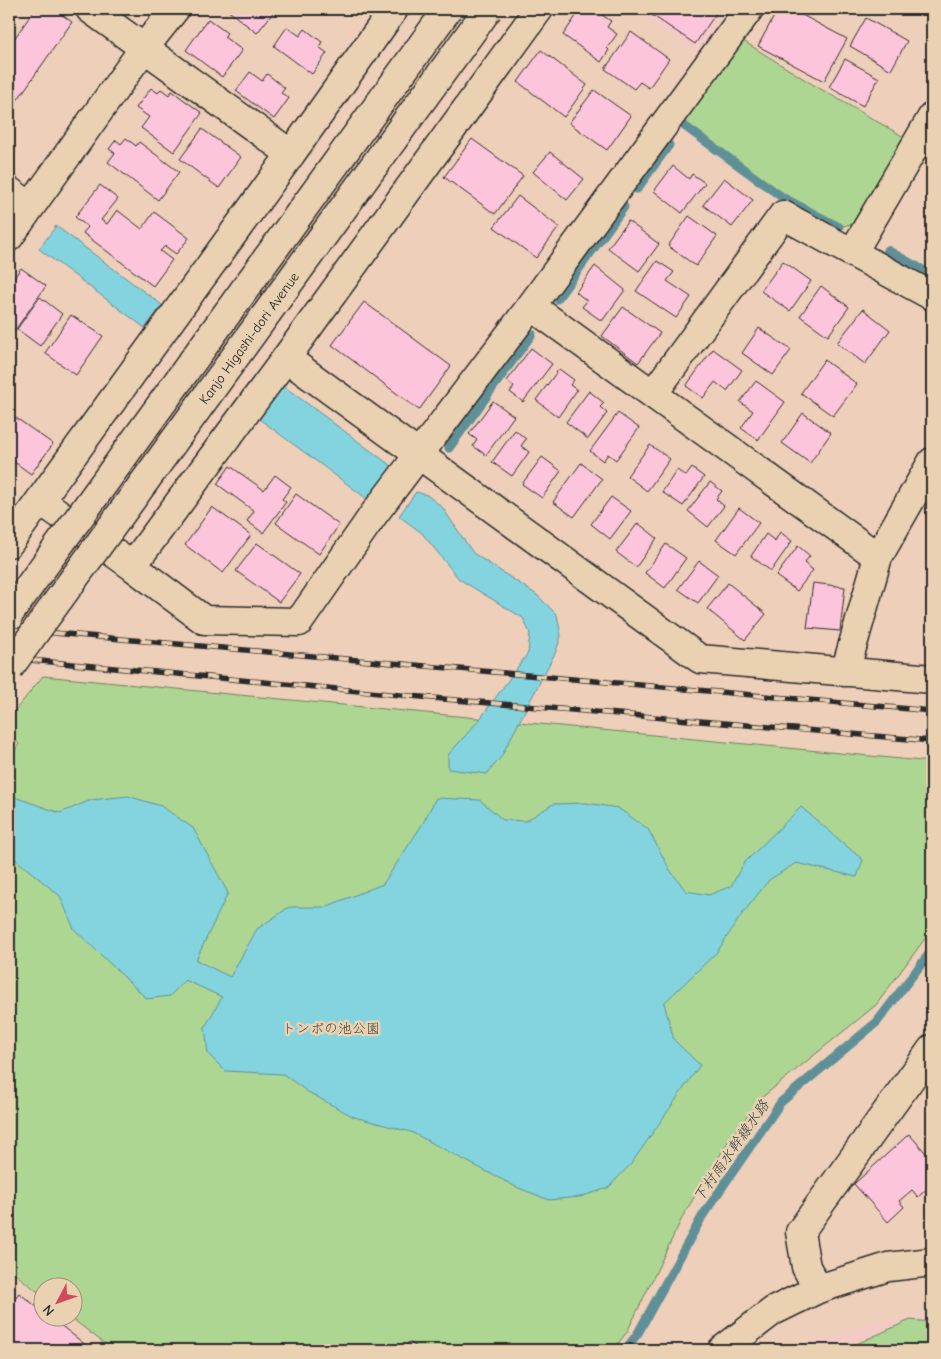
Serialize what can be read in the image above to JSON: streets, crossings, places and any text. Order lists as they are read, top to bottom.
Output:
{
  "streets": {
    "street": ["Kanjo Higashi-dori Avenue"]
  },
  "water": ["下村雨水幹線水路"],
  "parks": ["トンボの池公園"],
  "north": "bottom left"
}
